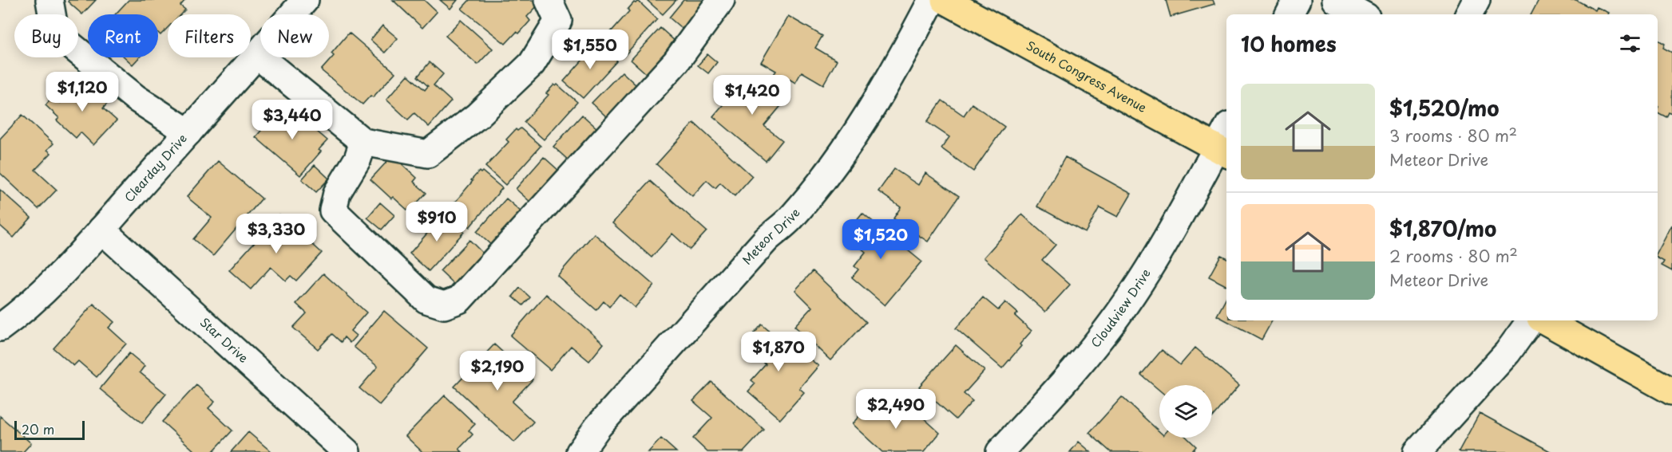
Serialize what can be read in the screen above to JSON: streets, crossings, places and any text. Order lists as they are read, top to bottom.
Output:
{
  "streets": {
    "main road": ["South Congress Avenue"],
    "street": [
      "Clearday Drive",
      "Meteor Drive",
      "Cloudview Drive",
      "Star Drive"
    ]
  },
  "crossings": [
    ["South Congress Avenue", "Cloudview Drive"],
    ["Clearday Drive", "Star Drive"]
  ],
  "scale_bar": "20 m",
  "page": {
    "chip": [
      "Buy",
      "Rent",
      "Filters",
      "New"
    ],
    "heading": "10 homes",
    "price": [
      "$1,550",
      "$1,120",
      "$1,420",
      "$3,440",
      "$910",
      "$3,330",
      "$1,520",
      "$1,870",
      "$2,190",
      "$2,490"
    ],
    "list": [
      {
        "name": "$1,520/mo",
        "note": "3 rooms · 80 m² · Meteor Drive"
      },
      {
        "name": "$1,870/mo",
        "note": "2 rooms · 80 m² · Meteor Drive"
      }
    ],
    "scale": "20 m"
  }
}
